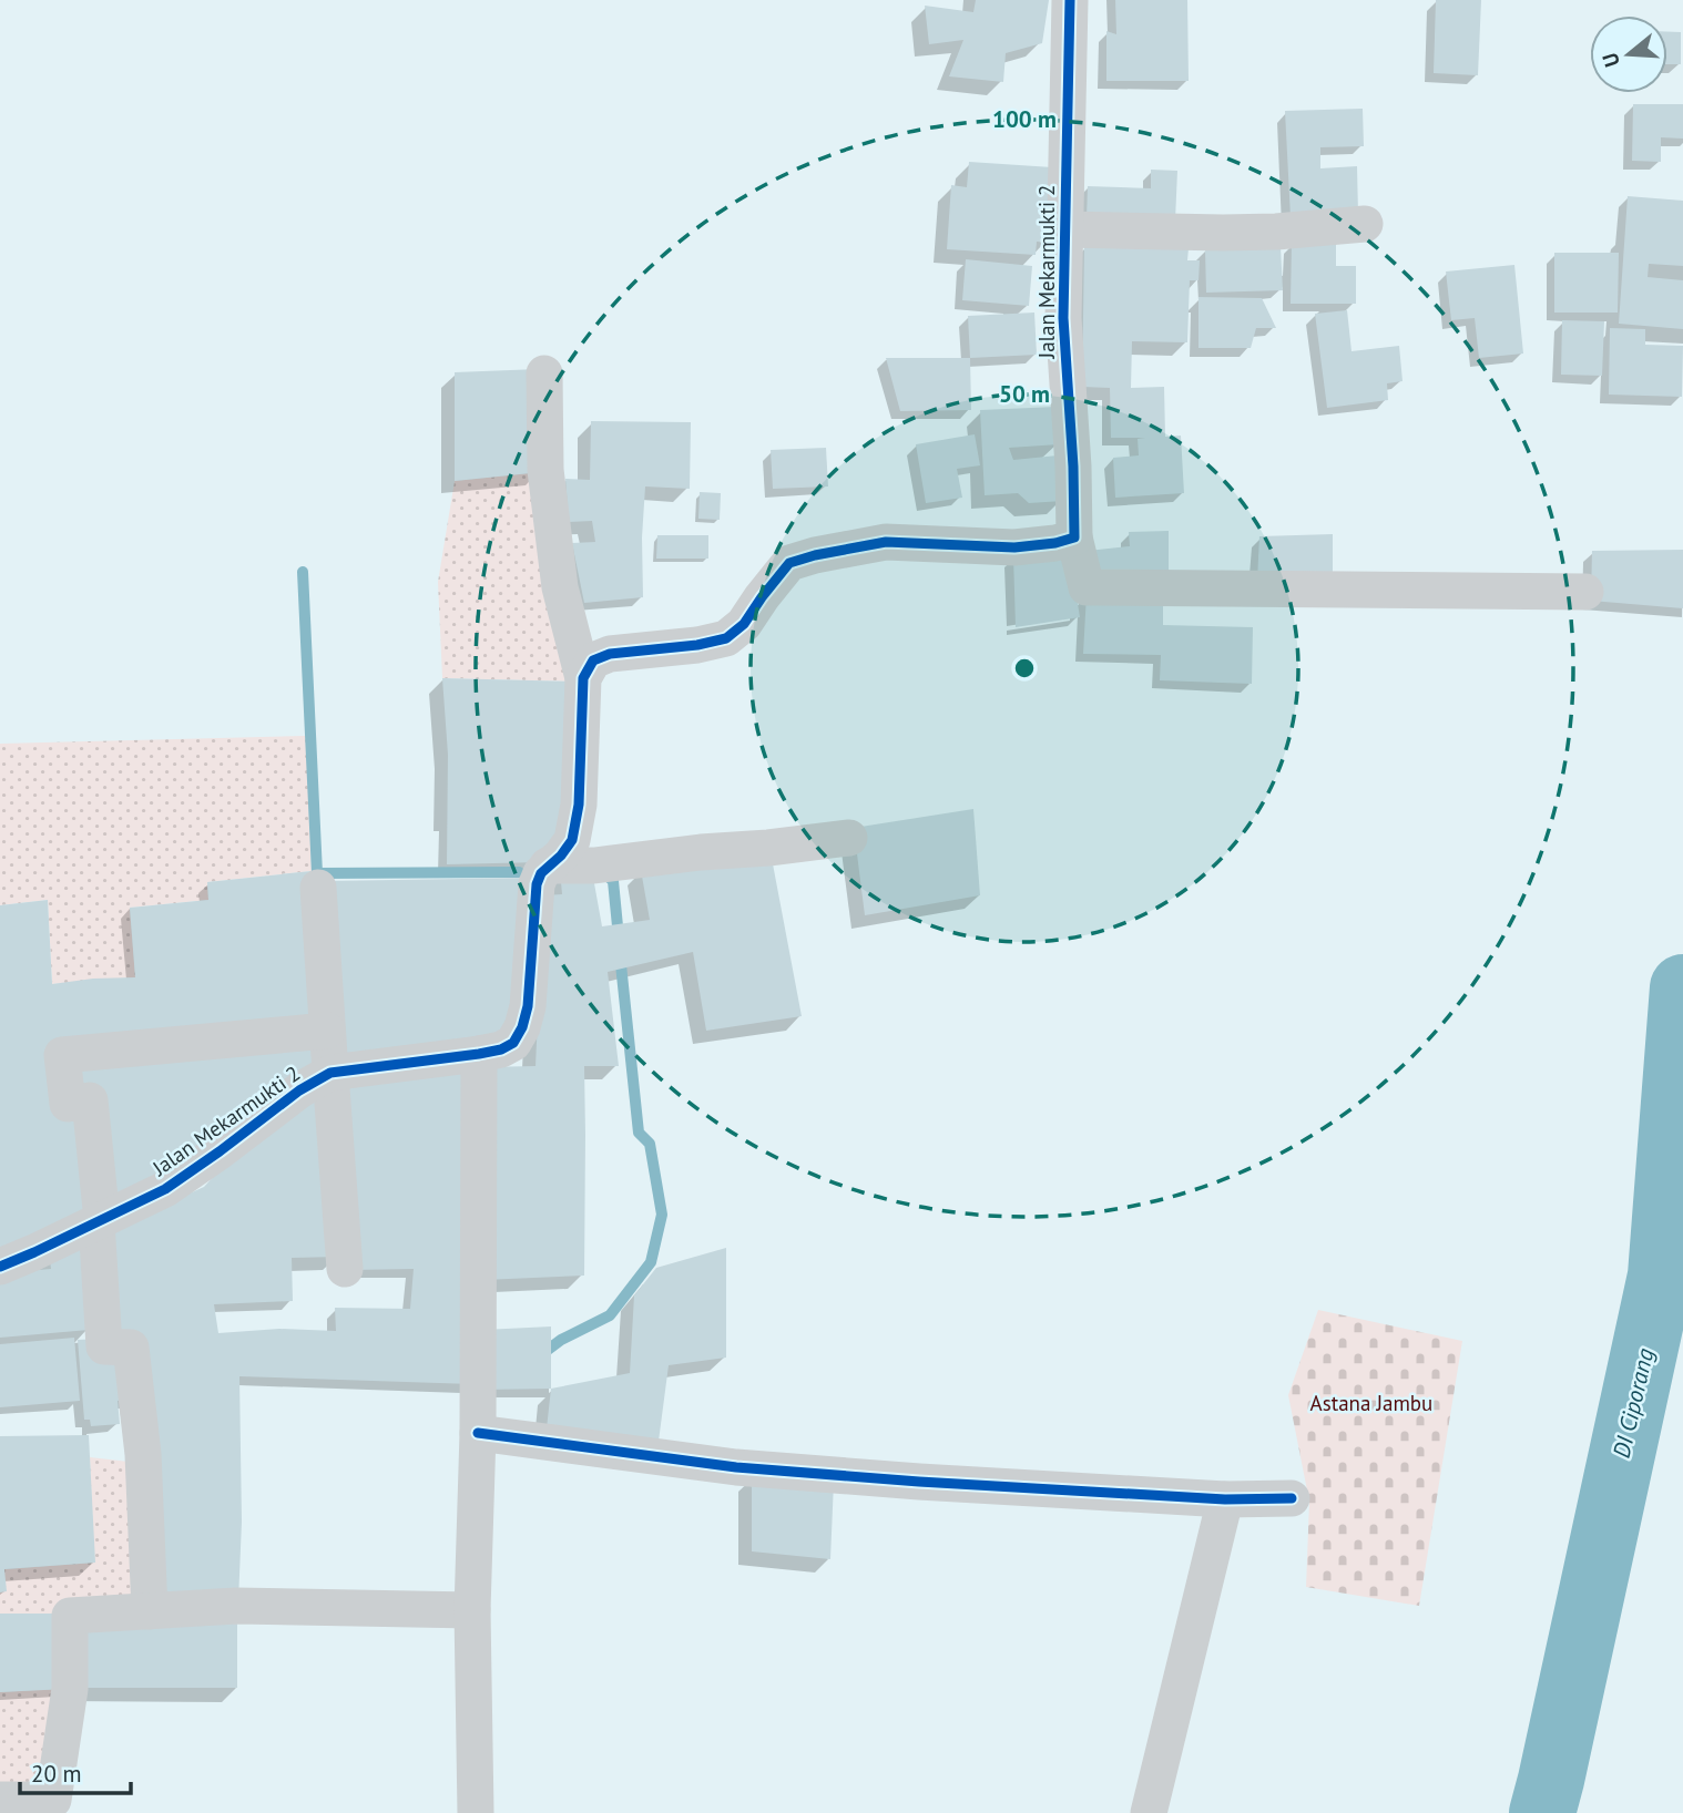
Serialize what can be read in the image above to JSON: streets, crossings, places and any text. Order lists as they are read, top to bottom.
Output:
{
  "streets": {
    "street": ["Jalan Mekarmukti 2"]
  },
  "water": ["DI Ciporang"],
  "parks": ["Astana Jambu"],
  "scale_bar": "20 m",
  "north": "left",
  "rings": ["100 m", "50 m"]
}
